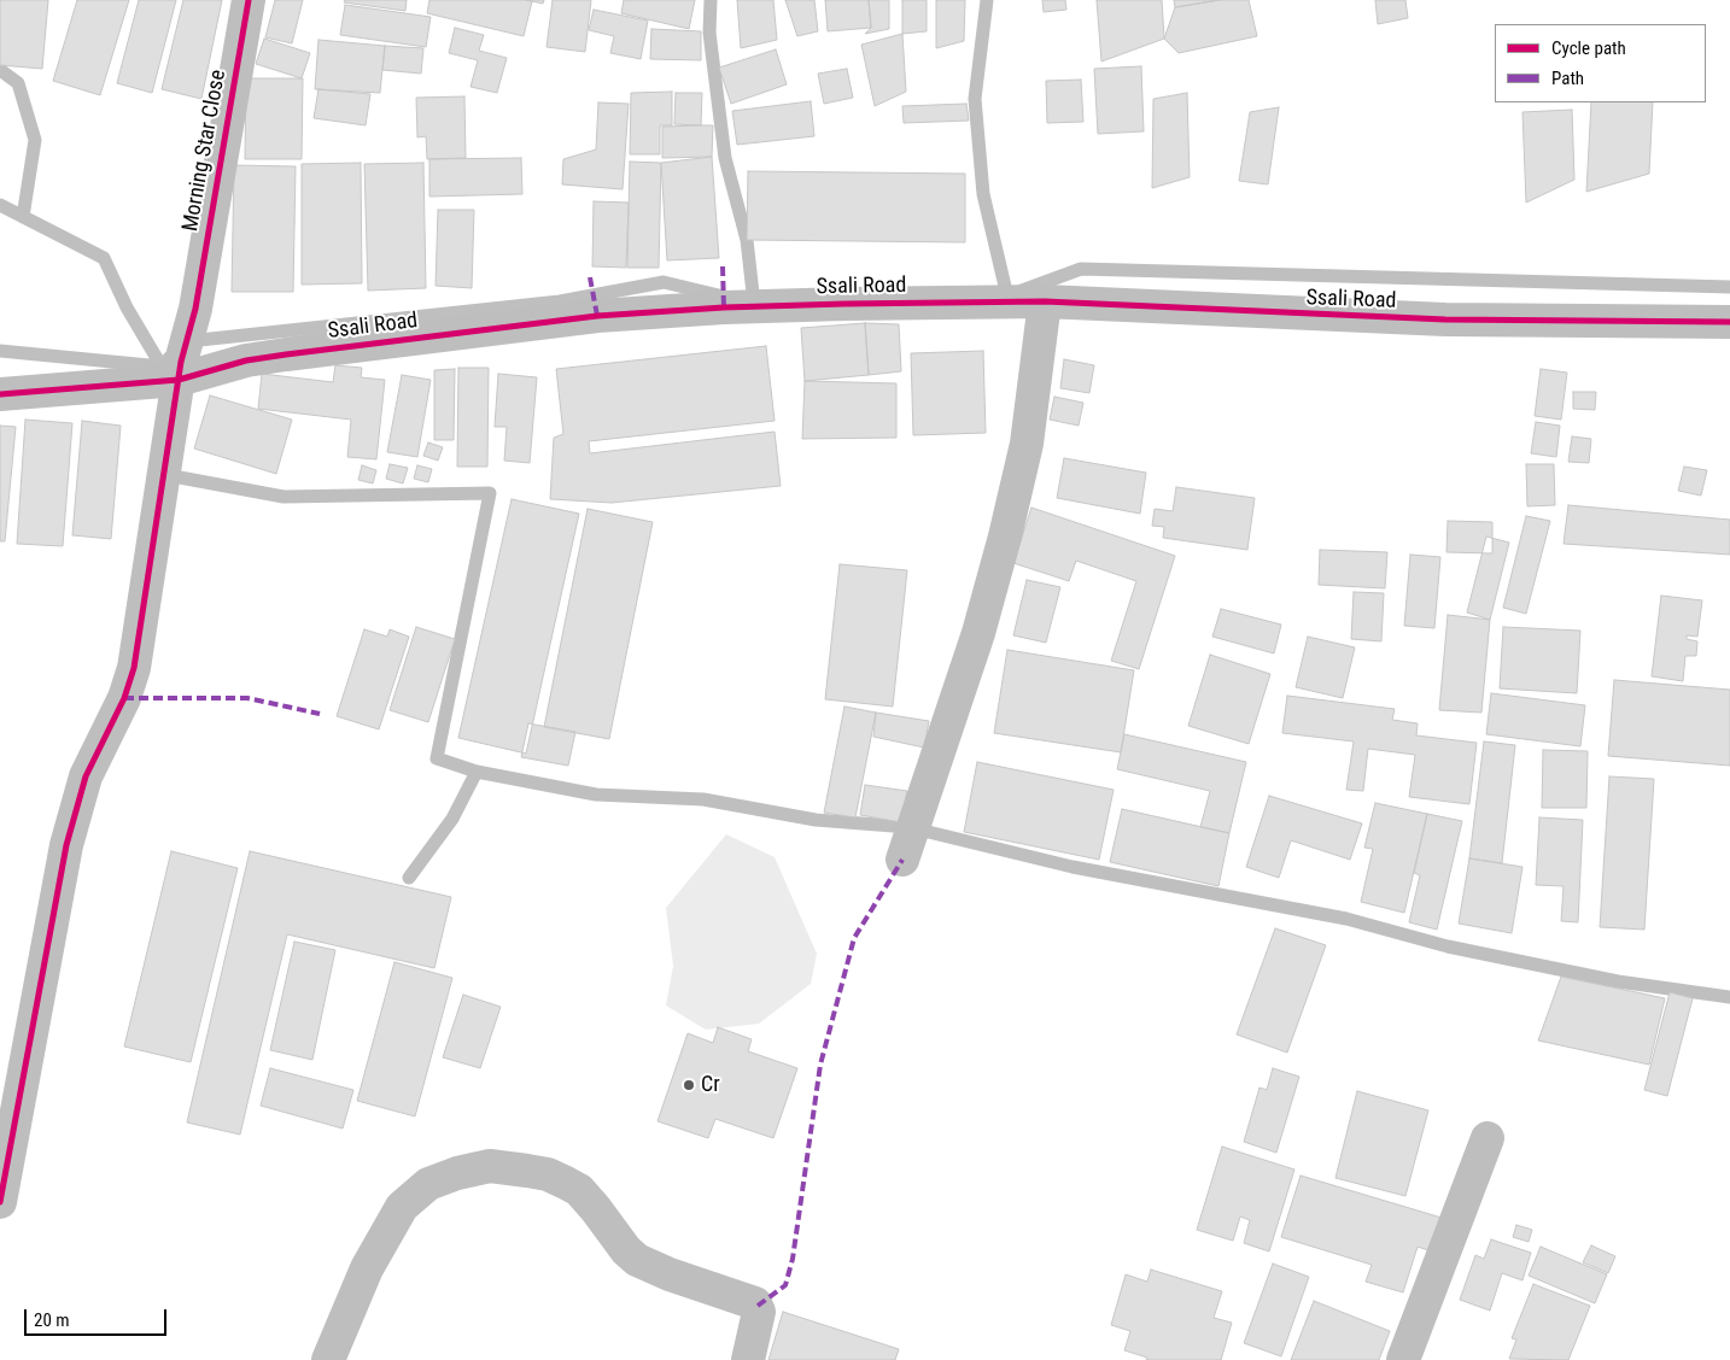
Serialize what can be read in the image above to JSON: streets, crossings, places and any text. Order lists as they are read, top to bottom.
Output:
{
  "streets": {
    "street": ["Morning Star Close", "Ssali Road"]
  },
  "crossings": [
    ["Morning Star Close", "Ssali Road"]
  ],
  "places": ["Cr"],
  "legend": ["Cycle path", "Path"],
  "scale_bar": "20 m"
}
